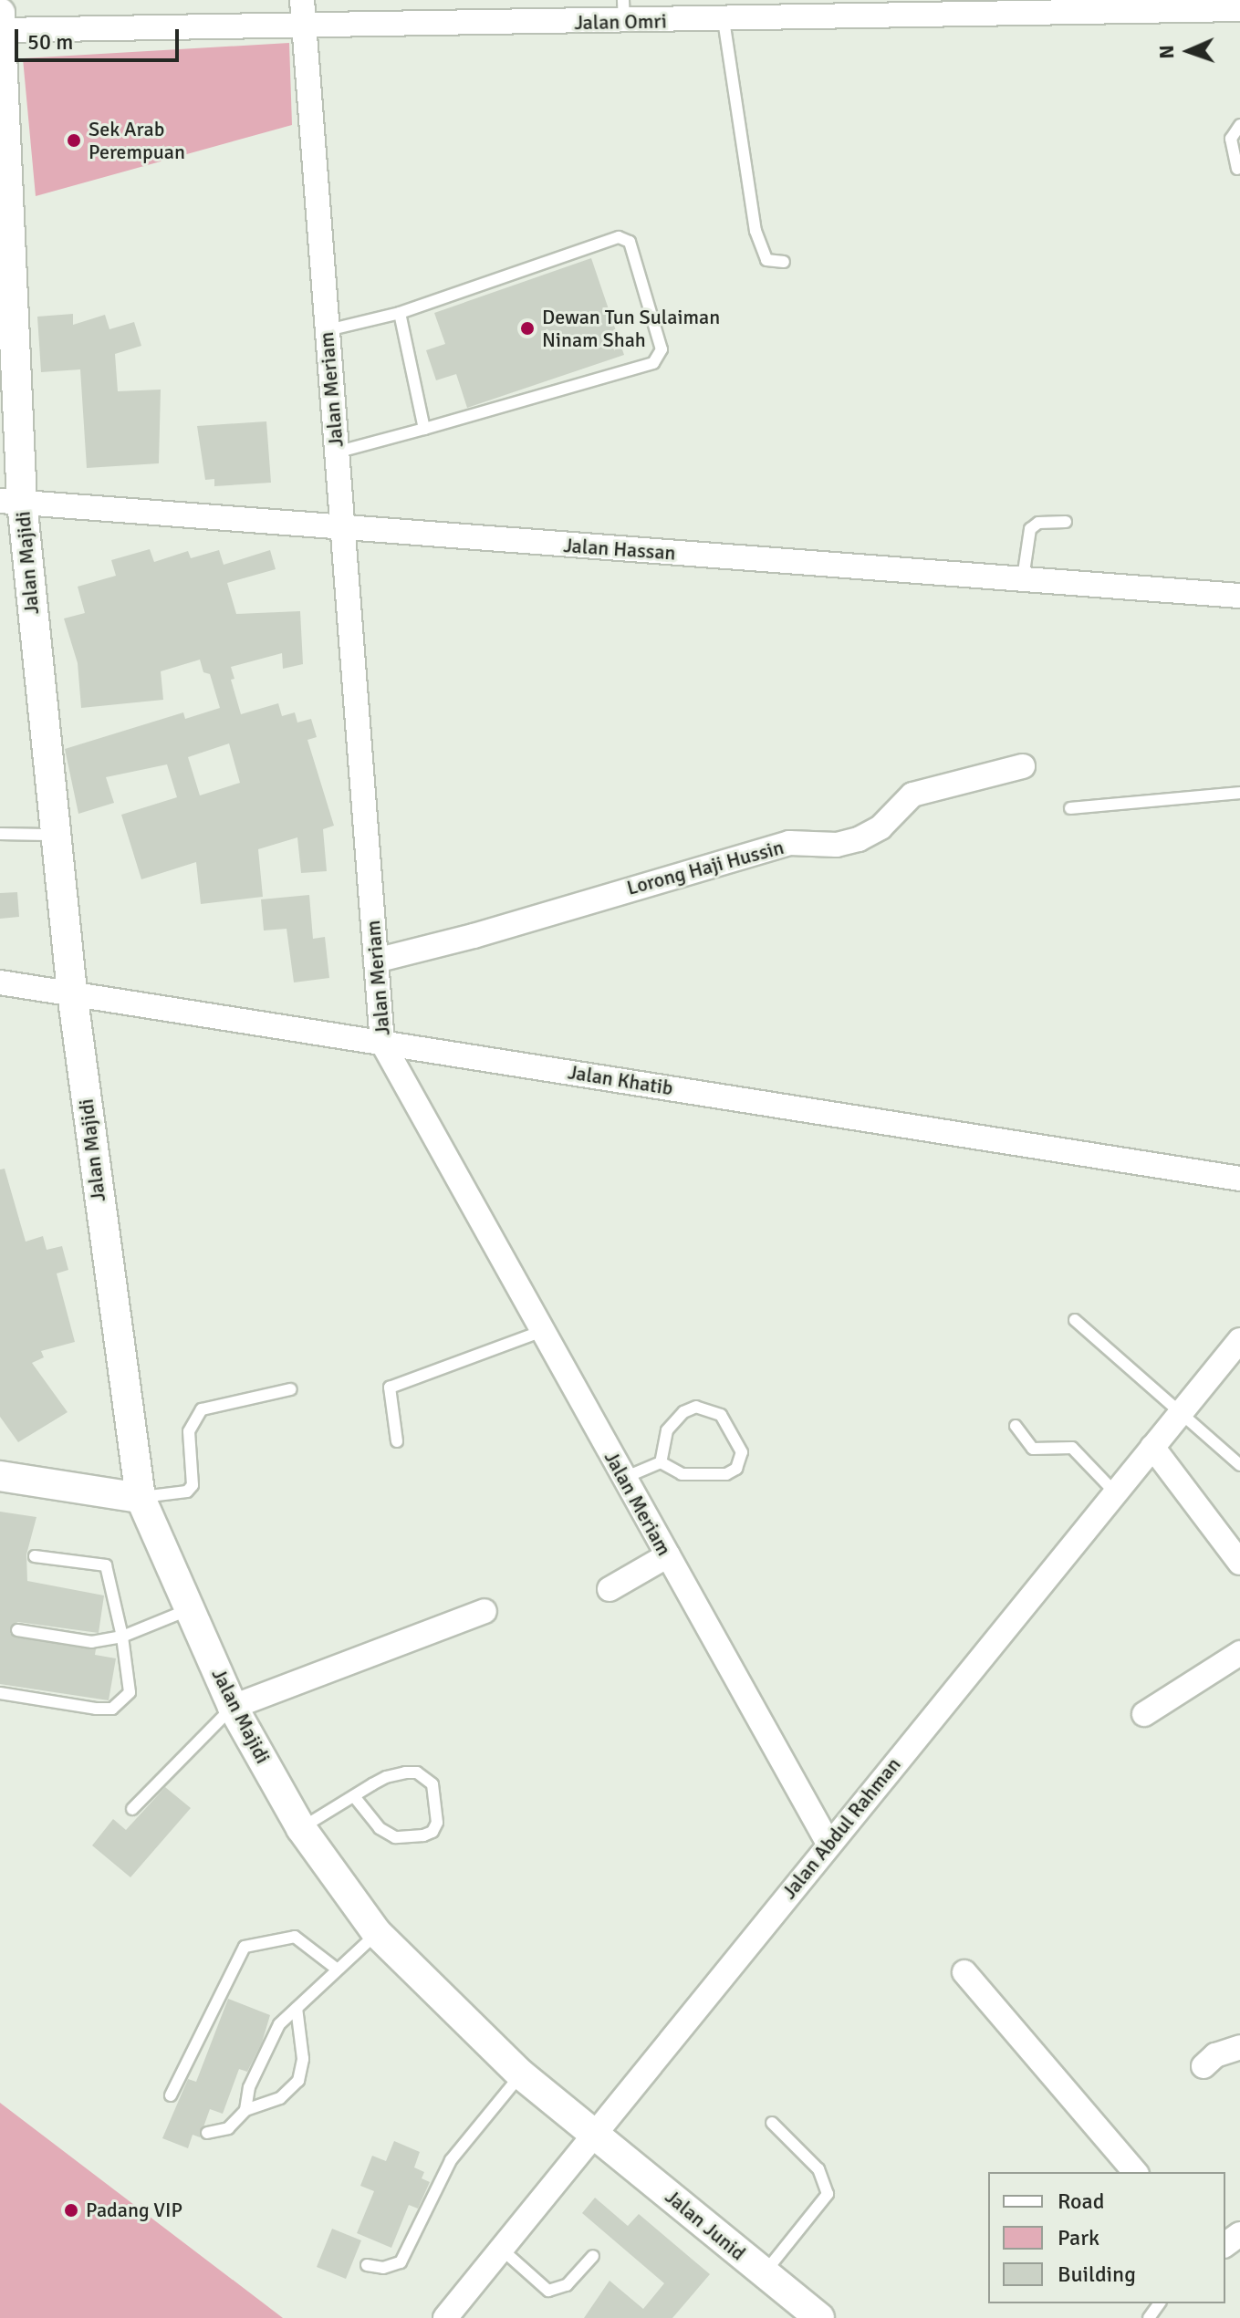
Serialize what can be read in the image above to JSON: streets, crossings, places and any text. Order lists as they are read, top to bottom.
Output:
{
  "streets": {
    "street": [
      "Jalan Omri",
      "Jalan Meriam",
      "Jalan Hassan",
      "Jalan Majidi",
      "Lorong Haji Hussin",
      "Jalan Khatib",
      "Jalan Abdul Rahman",
      "Jalan Junid"
    ]
  },
  "crossings": [
    ["Jalan Omri", "Jalan Meriam"],
    ["Jalan Omri", "Jalan Majidi"],
    ["Jalan Meriam", "Jalan Hassan"],
    ["Jalan Meriam", "Lorong Haji Hussin"],
    ["Jalan Meriam", "Jalan Khatib"],
    ["Jalan Meriam", "Jalan Abdul Rahman"],
    ["Jalan Hassan", "Jalan Majidi"],
    ["Jalan Majidi", "Jalan Khatib"],
    ["Jalan Majidi", "Jalan Abdul Rahman"],
    ["Jalan Majidi", "Jalan Junid"],
    ["Jalan Abdul Rahman", "Jalan Junid"]
  ],
  "places": ["Sek Arab Perempuan", "Dewan Tun Sulaiman Ninam Shah", "Padang VIP"],
  "legend": ["Road", "Park", "Building"],
  "scale_bar": "50 m",
  "north": "left"
}
